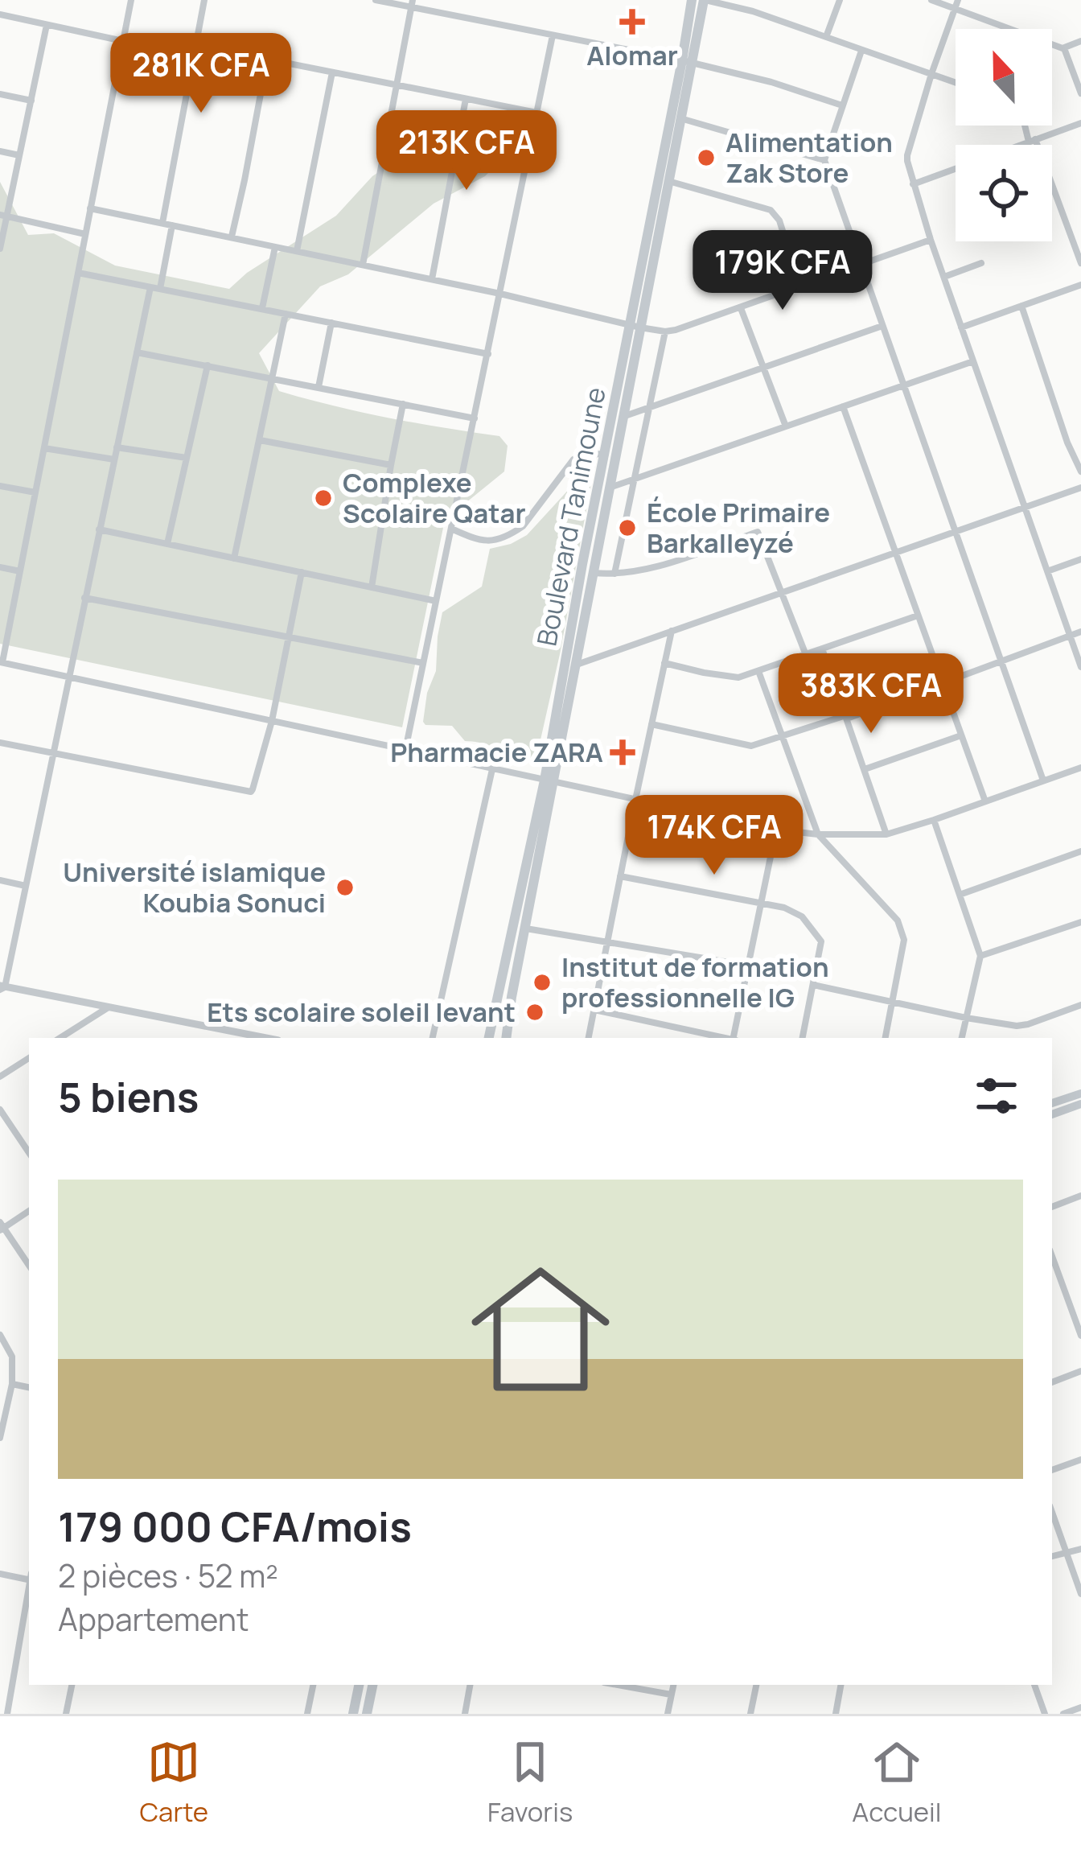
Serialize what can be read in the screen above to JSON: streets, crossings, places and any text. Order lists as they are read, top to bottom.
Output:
{
  "streets": {
    "main road": ["Boulevard Tanimoune"]
  },
  "places": {
    "health": ["Alomar", "Pharmacie ZARA"],
    "other": [
      "Alimentation Zak Store",
      "Complexe Scolaire Qatar",
      "École Primaire Barkalleyzé",
      "Université islamique Koubia Sonuci",
      "Institut de formation professionnelle IG",
      "Ets scolaire soleil levant"
    ]
  },
  "north": "top",
  "page": {
    "price": [
      "281K CFA",
      "213K CFA",
      "179K CFA",
      "383K CFA",
      "174K CFA"
    ],
    "heading": "5 biens",
    "list": [
      {
        "name": "179 000 CFA/mois",
        "note": "2 pièces · 52 m² · Appartement"
      }
    ],
    "tabs": ["Carte", "Favoris", "Accueil"]
  }
}
